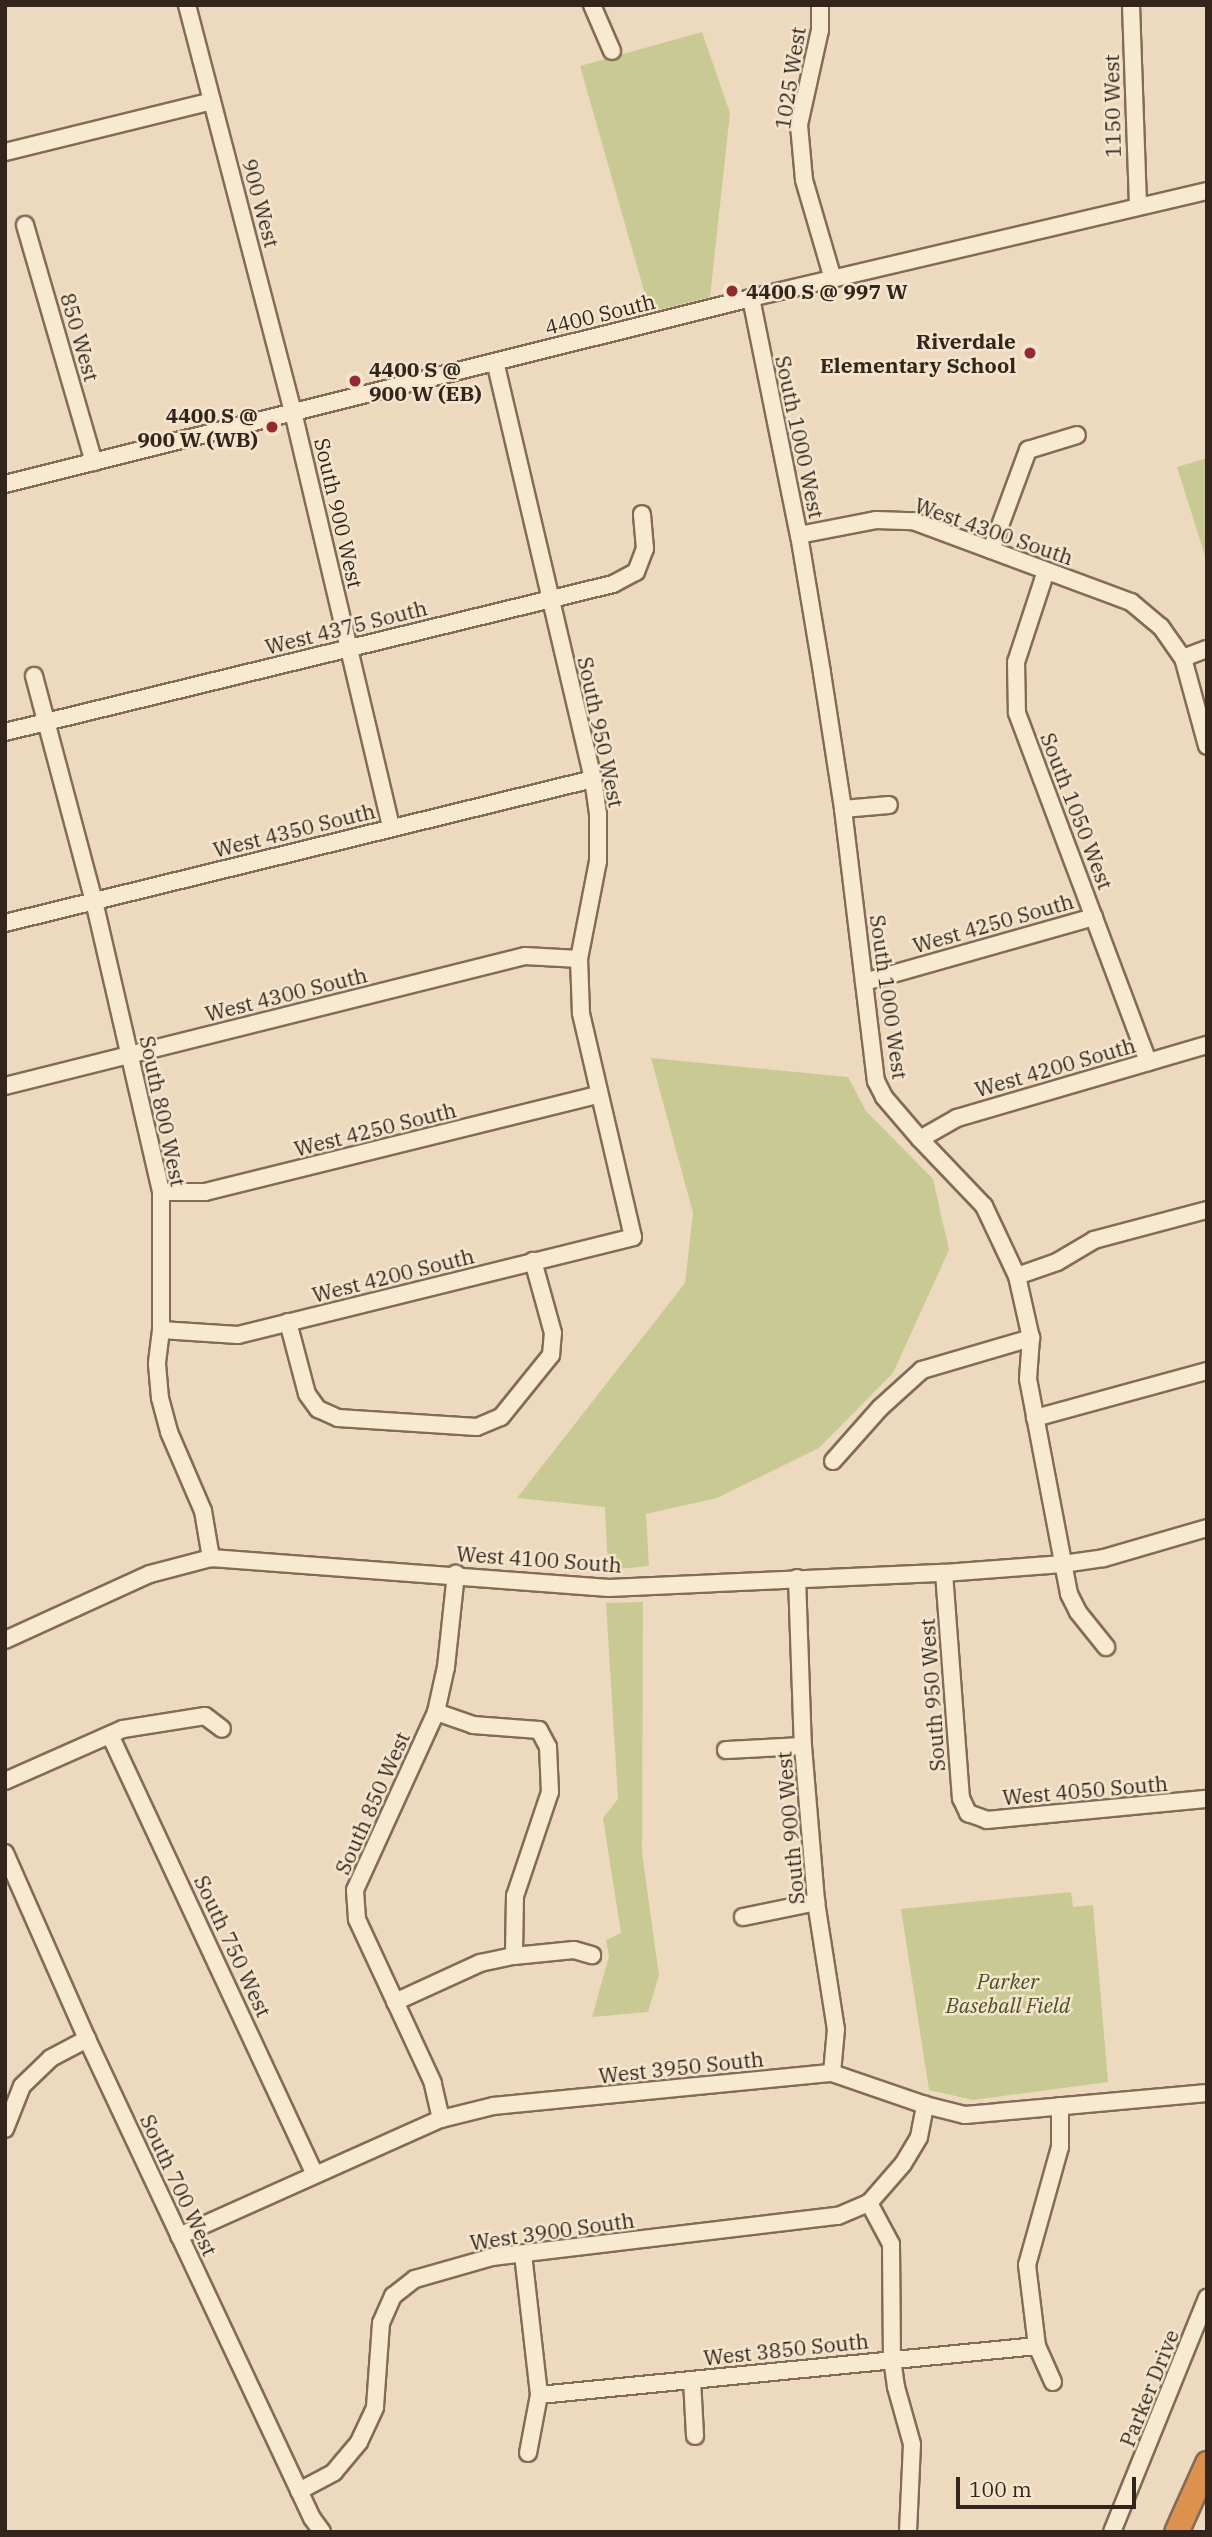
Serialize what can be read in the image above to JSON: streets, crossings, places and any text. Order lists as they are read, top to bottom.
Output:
{
  "streets": {
    "street": [
      "1025 West",
      "1150 West",
      "900 West",
      "4400 South",
      "850 West",
      "South 1000 West",
      "South 900 West",
      "West 4300 South",
      "West 4375 South",
      "South 950 West",
      "South 1050 West",
      "West 4350 South",
      "West 4250 South",
      "West 4200 South",
      "South 800 West",
      "West 4100 South",
      "West 4050 South",
      "South 850 West",
      "South 750 West",
      "West 3950 South",
      "South 700 West",
      "West 3900 South",
      "West 3850 South",
      "Parker Drive"
    ]
  },
  "crossings": [
    ["1025 West", "4400 South"],
    ["1150 West", "4400 South"],
    ["900 West", "4400 South"],
    ["900 West", "South 900 West"],
    ["4400 South", "850 West"],
    ["4400 South", "South 1000 West"],
    ["4400 South", "South 900 West"],
    ["4400 South", "South 950 West"],
    ["South 1000 West", "West 4300 South"],
    ["South 1000 West", "West 4250 South"],
    ["South 1000 West", "West 4200 South"],
    ["South 1000 West", "West 4100 South"],
    ["South 900 West", "West 4375 South"],
    ["South 900 West", "West 4350 South"],
    ["South 900 West", "West 4100 South"],
    ["South 900 West", "West 3950 South"],
    ["West 4300 South", "South 950 West"],
    ["West 4300 South", "South 1050 West"],
    ["West 4300 South", "South 800 West"],
    ["West 4375 South", "South 950 West"],
    ["West 4375 South", "South 800 West"],
    ["South 950 West", "West 4350 South"],
    ["South 950 West", "West 4250 South"],
    ["South 950 West", "West 4200 South"],
    ["South 950 West", "West 4100 South"],
    ["South 950 West", "West 4050 South"],
    ["South 1050 West", "West 4250 South"],
    ["South 1050 West", "West 4200 South"],
    ["West 4350 South", "South 800 West"],
    ["West 4250 South", "South 800 West"],
    ["West 4200 South", "South 800 West"],
    ["South 800 West", "West 4100 South"],
    ["West 4100 South", "South 850 West"],
    ["South 850 West", "West 3950 South"],
    ["South 750 West", "West 3950 South"],
    ["West 3950 South", "South 700 West"],
    ["South 700 West", "West 3900 South"]
  ],
  "parks": ["Parker Baseball Field"],
  "places": [
    "4400 S @ 997 W",
    "Riverdale Elementary School",
    "4400 S @ 900 W (EB)",
    "4400 S @ 900 W (WB)"
  ],
  "scale_bar": "100 m"
}
